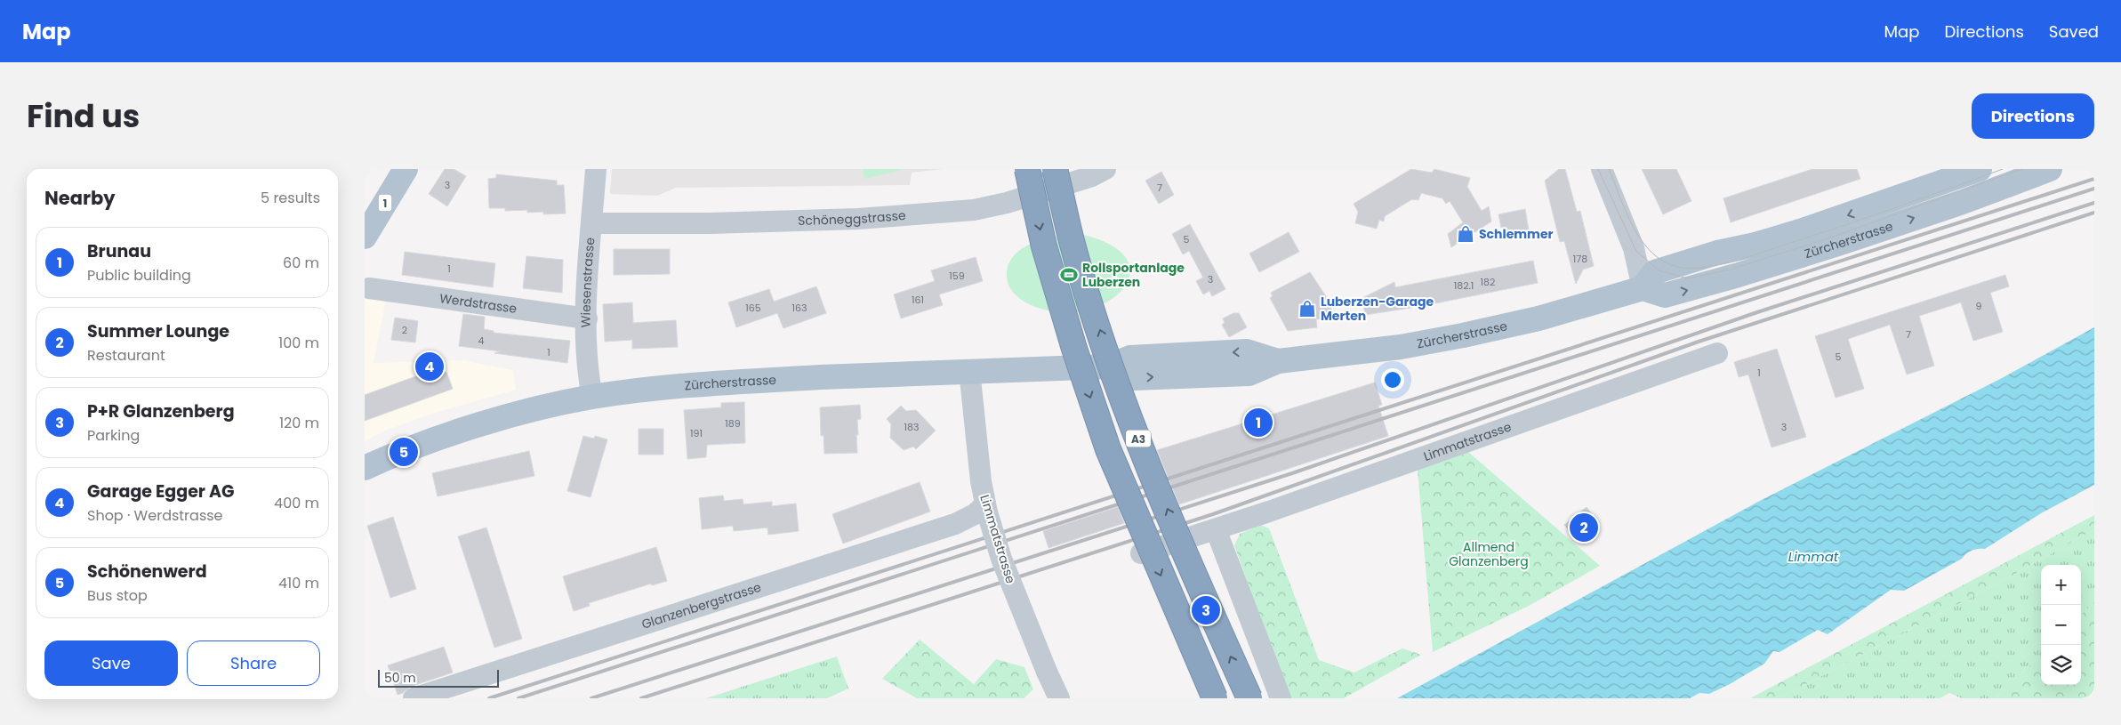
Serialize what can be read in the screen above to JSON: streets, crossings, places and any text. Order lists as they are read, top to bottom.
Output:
{
  "streets": {
    "highway": ["A3"],
    "main road": ["1", "Zürcherstrasse"],
    "street": [
      "Schöneggstrasse",
      "Wiesenstrasse",
      "Werdstrasse",
      "Limmatstrasse",
      "Glanzenbergstrasse"
    ]
  },
  "crossings": [
    ["Schöneggstrasse", "Wiesenstrasse"],
    ["Zürcherstrasse", "Wiesenstrasse"],
    ["Zürcherstrasse", "Limmatstrasse"],
    ["Wiesenstrasse", "Werdstrasse"],
    ["Limmatstrasse", "Glanzenbergstrasse"]
  ],
  "water": ["Limmat"],
  "parks": ["Allmend Glanzenberg"],
  "places": {
    "shop": ["Schlemmer", "Luberzen-Garage Merten"],
    "sports": ["Rollsportanlage Luberzen"]
  },
  "house_numbers": [
    "3",
    "7",
    "5",
    "178",
    "1",
    "159",
    "3",
    "182",
    "182.1",
    "161",
    "9",
    "165",
    "163",
    "2",
    "7",
    "4",
    "1",
    "5",
    "1",
    "189",
    "183",
    "3",
    "191"
  ],
  "scale_bar": "50 m",
  "page": {
    "header": "Map",
    "nav": ["Map", "Directions", "Saved"],
    "title": "Find us",
    "buttons": [
      "Directions",
      ["Save", "Share"]
    ],
    "heading": ["Nearby", "5 results"],
    "list": [
      {
        "mark": "1",
        "name": "Brunau",
        "note": "Public building",
        "value": "60 m"
      },
      {
        "mark": "2",
        "name": "Summer Lounge",
        "note": "Restaurant",
        "value": "100 m"
      },
      {
        "mark": "3",
        "name": "P+R Glanzenberg",
        "note": "Parking",
        "value": "120 m"
      },
      {
        "mark": "4",
        "name": "Garage Egger AG",
        "note": "Shop · Werdstrasse",
        "value": "400 m"
      },
      {
        "mark": "5",
        "name": "Schönenwerd",
        "note": "Bus stop",
        "value": "410 m"
      }
    ],
    "pins": [
      "4",
      "1",
      "5",
      "2",
      "3"
    ],
    "map_buttons": ["+", "−"],
    "scale": "50 m"
  }
}
